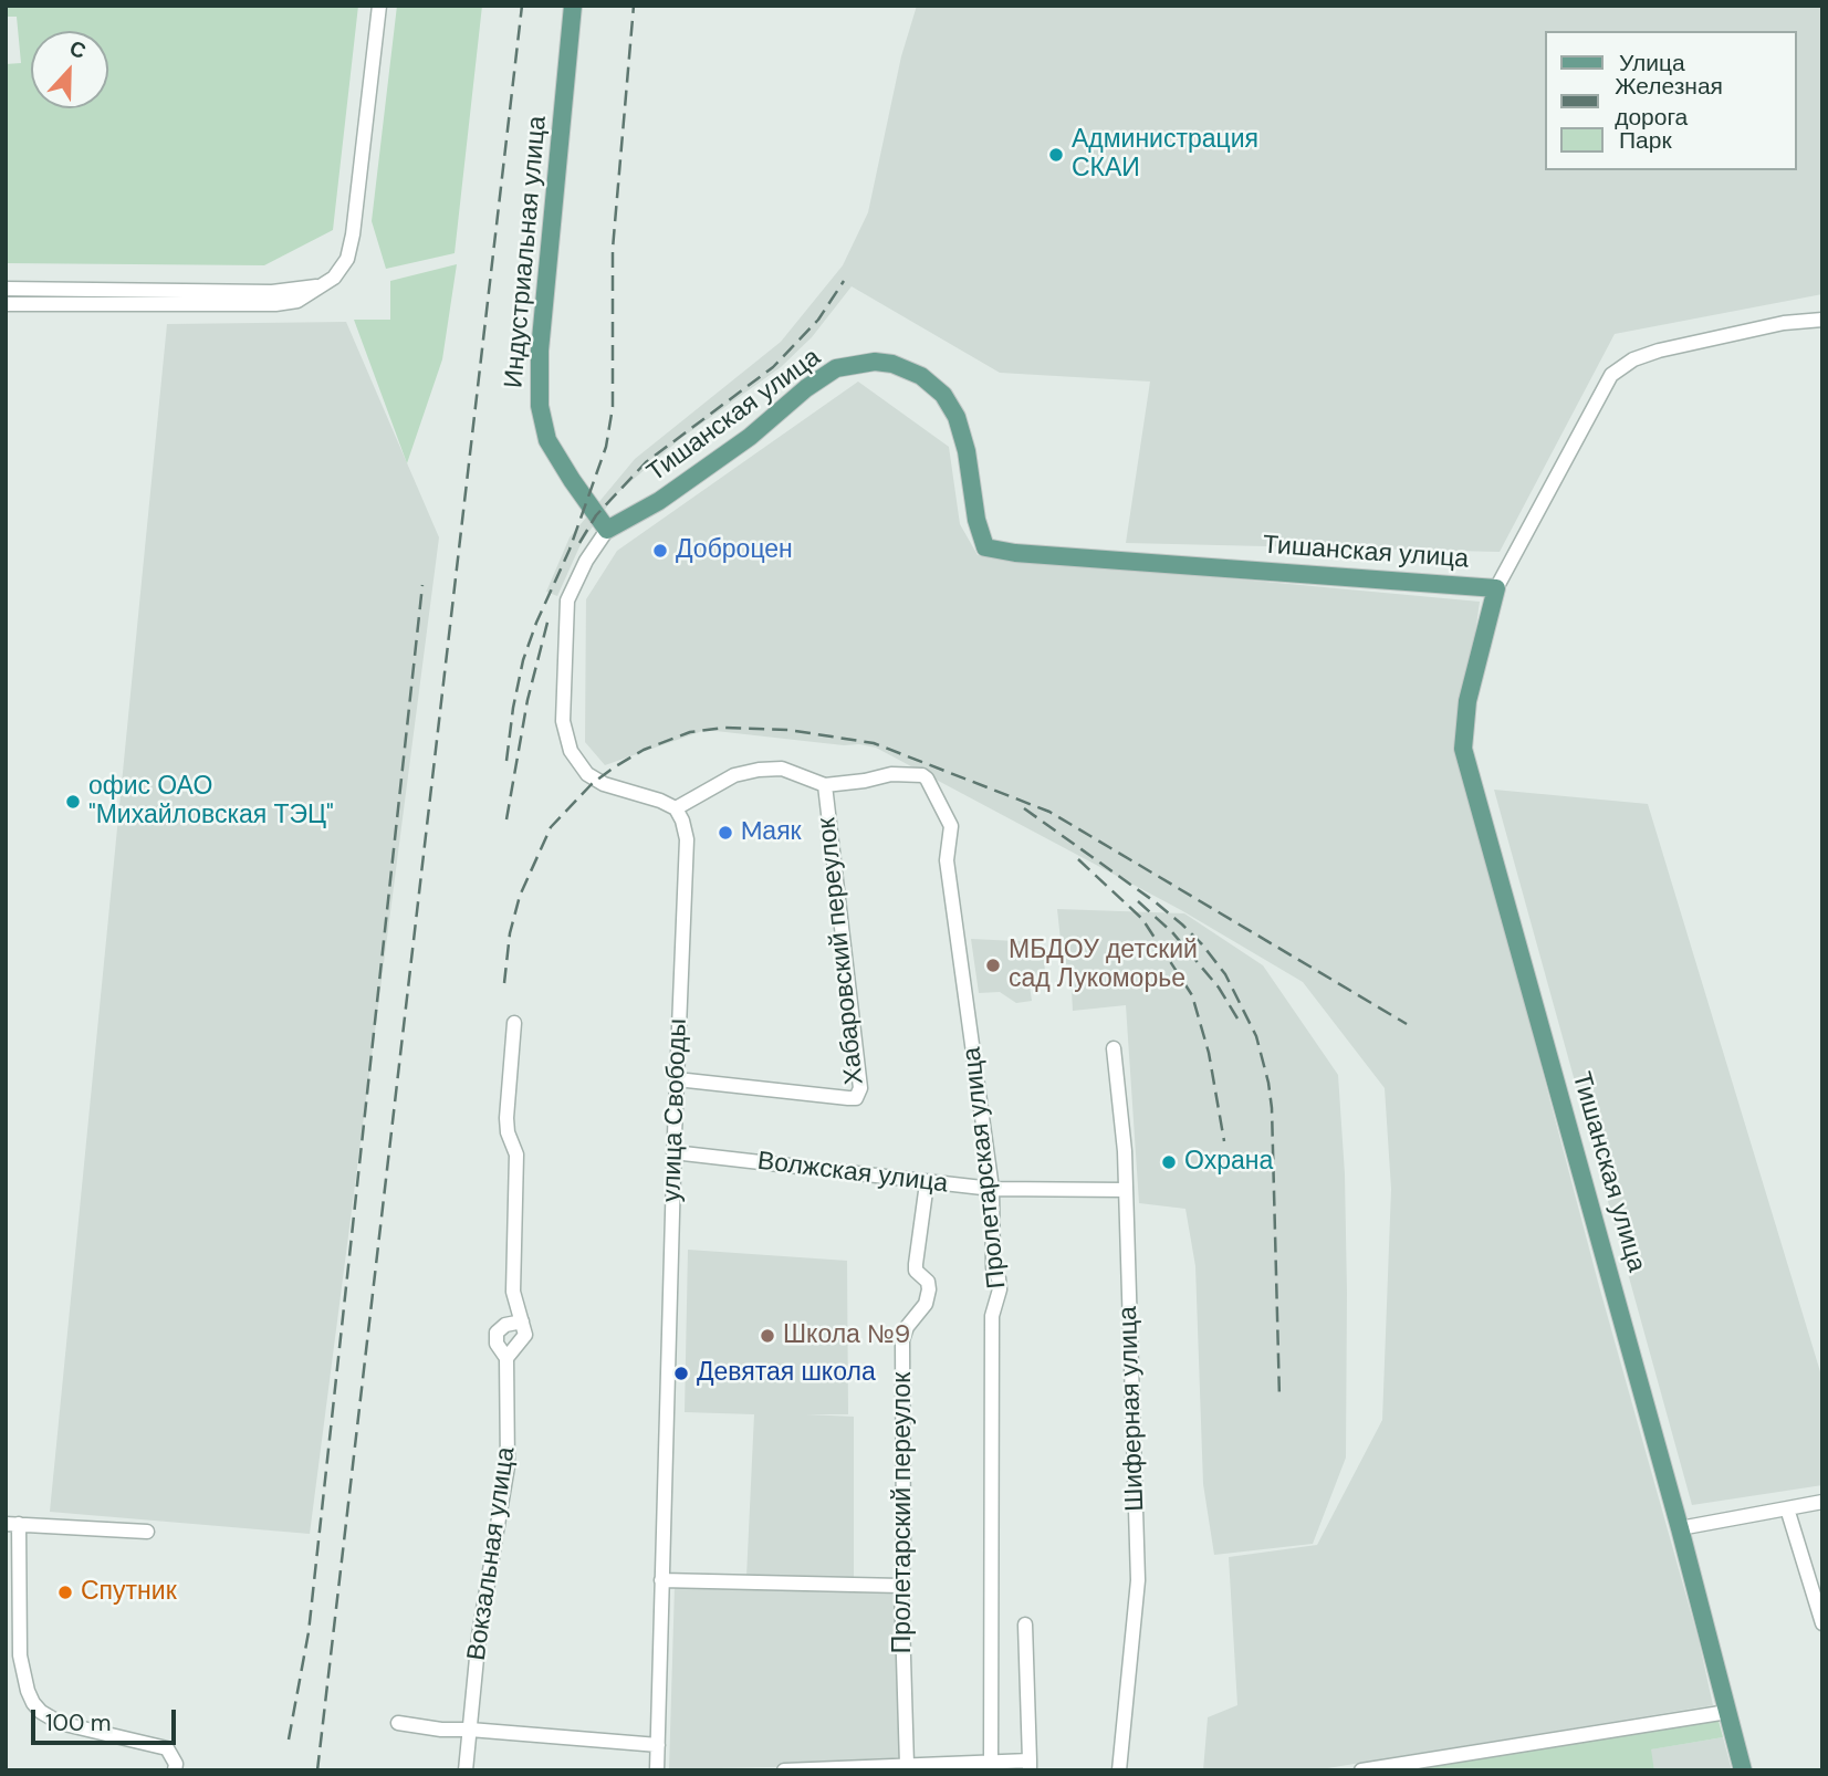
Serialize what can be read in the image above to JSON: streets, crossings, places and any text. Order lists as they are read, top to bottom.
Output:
{
  "streets": {
    "main road": ["Индустриальная улица", "Тишанская улица"],
    "street": [
      "Хабаровский переулок",
      "улица Свободы",
      "Пролетарская улица",
      "Волжская улица",
      "Шиферная улица",
      "Пролетарский переулок",
      "Вокзальная улица"
    ]
  },
  "crossings": [
    ["Индустриальная улица", "Тишанская улица"],
    ["Хабаровский переулок", "улица Свободы"],
    ["Хабаровский переулок", "Пролетарская улица"],
    ["улица Свободы", "Волжская улица"],
    ["Пролетарская улица", "Волжская улица"],
    ["Волжская улица", "Шиферная улица"],
    ["Волжская улица", "Пролетарский переулок"]
  ],
  "places": [
    "Администрация СКАИ",
    "Доброцен",
    "офис ОАО \"Михайловская ТЭЦ\"",
    "Mаяк",
    "МБДОУ детский сад Лукоморье",
    "Охрана",
    "Школа №9",
    "Девятая школа",
    "Спутник"
  ],
  "legend": ["Улица", "Железная дорога", "Парк"],
  "scale_bar": "100 m",
  "north": "top"
}
